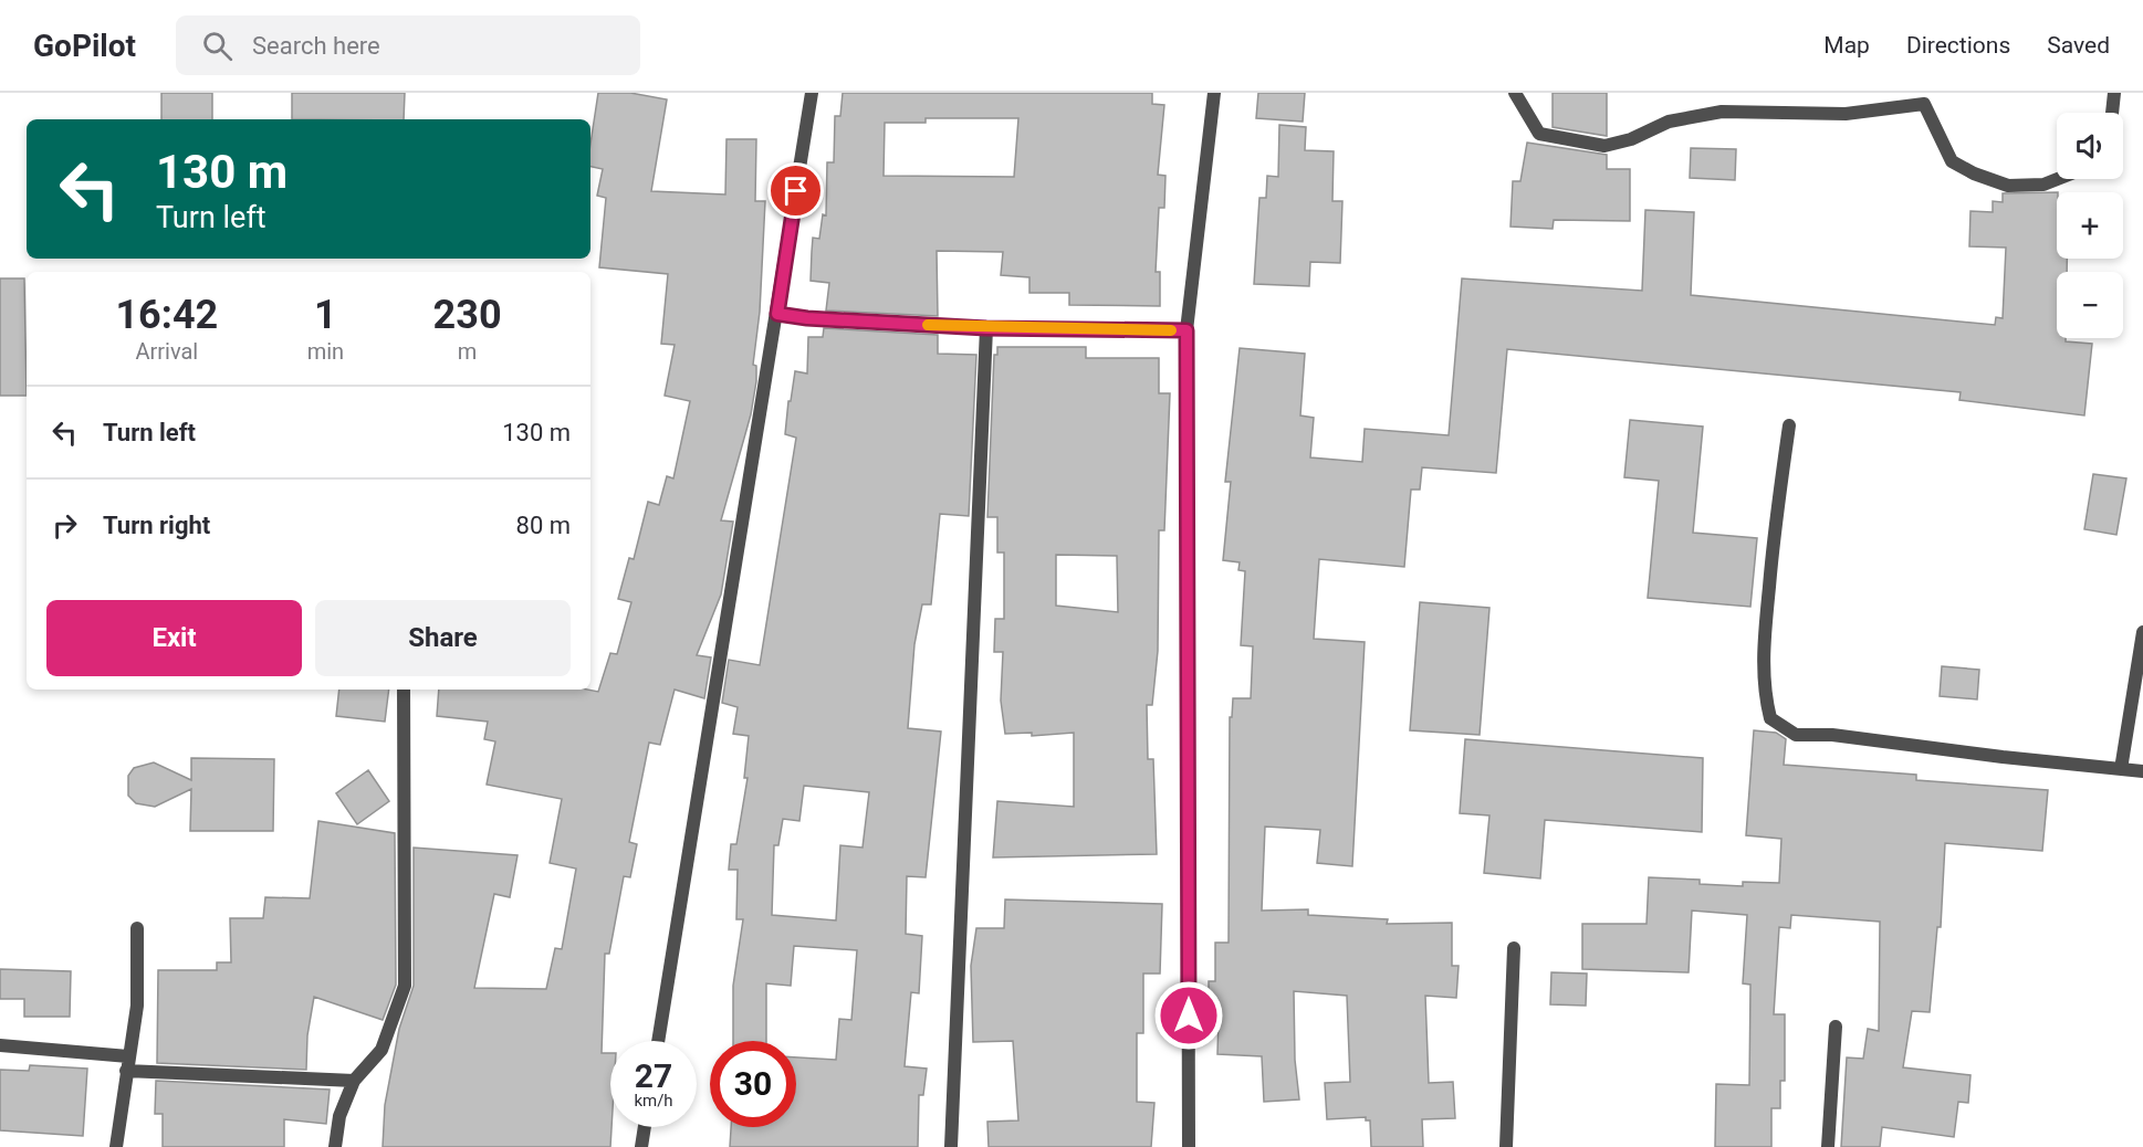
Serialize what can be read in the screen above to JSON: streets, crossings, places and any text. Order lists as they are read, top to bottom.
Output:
{
  "page": {
    "header": "GoPilot",
    "search": "Search here",
    "nav": ["Map", "Directions", "Saved"],
    "map_buttons": ["+", "−"],
    "turn": ["130 m", "Turn left"],
    "eta": [
      "16:42",
      "Arrival",
      "1",
      "min",
      "230",
      "m"
    ],
    "list": [
      {
        "name": "Turn left",
        "value": "130 m"
      },
      {
        "name": "Turn right",
        "value": "80 m"
      }
    ],
    "buttons": ["Exit", "Share"],
    "speed": "27 km/h",
    "limit": "30"
  }
}
